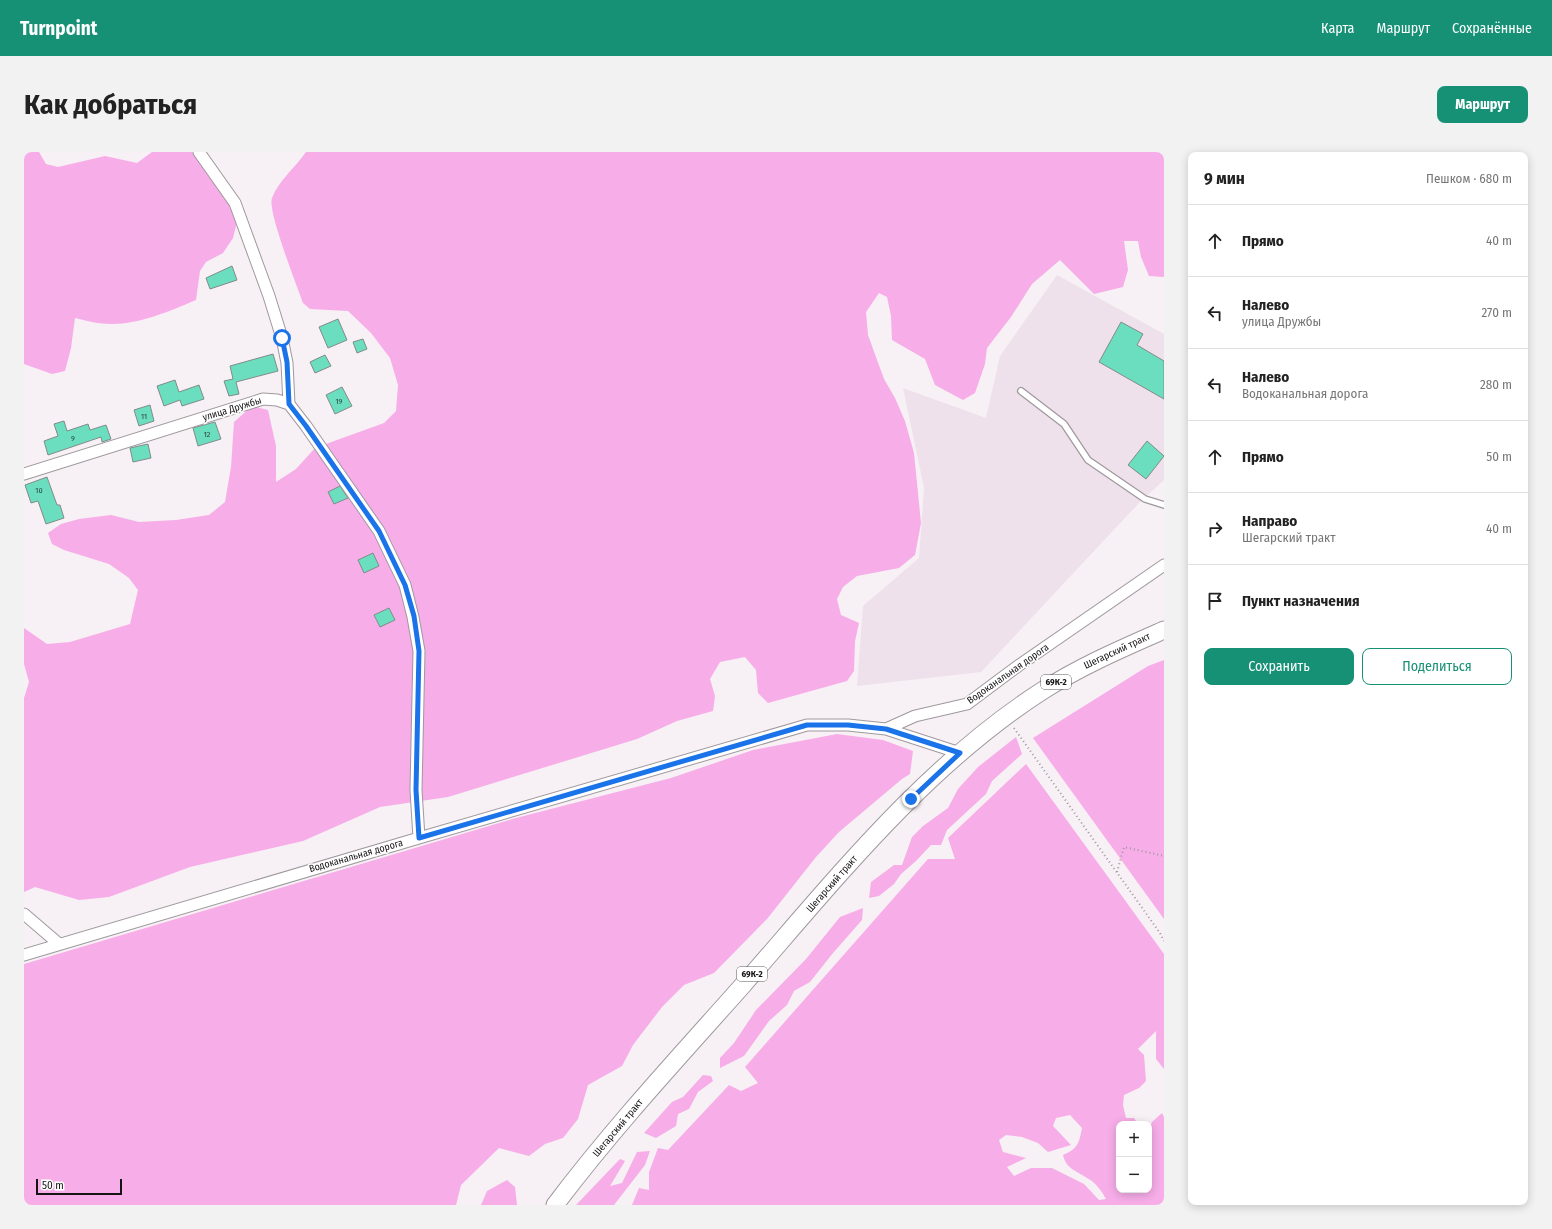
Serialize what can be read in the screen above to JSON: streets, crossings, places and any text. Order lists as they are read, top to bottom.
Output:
{
  "streets": {
    "main road": ["Шегарский тракт", "69К-2"],
    "street": ["улица Дружбы", "Водоканальная дорога"]
  },
  "house_numbers": [
    "19",
    "11",
    "12",
    "9",
    "10"
  ],
  "scale_bar": "50 m",
  "page": {
    "header": "Turnpoint",
    "nav": ["Карта", "Маршрут", "Сохранённые"],
    "buttons": [
      "Маршрут",
      ["Сохранить", "Поделиться"]
    ],
    "title": "Как добраться",
    "heading": ["9 мин", "Пешком · 680 m"],
    "list": [
      ["Прямо", "40 m"],
      ["Налево", "улица Дружбы", "270 m"],
      ["Налево", "Водоканальная дорога", "280 m"],
      ["Прямо", "50 m"],
      ["Направо", "Шегарский тракт", "40 m"],
      "Пункт назначения"
    ],
    "map_buttons": ["+", "−"],
    "scale": "50 m"
  }
}
